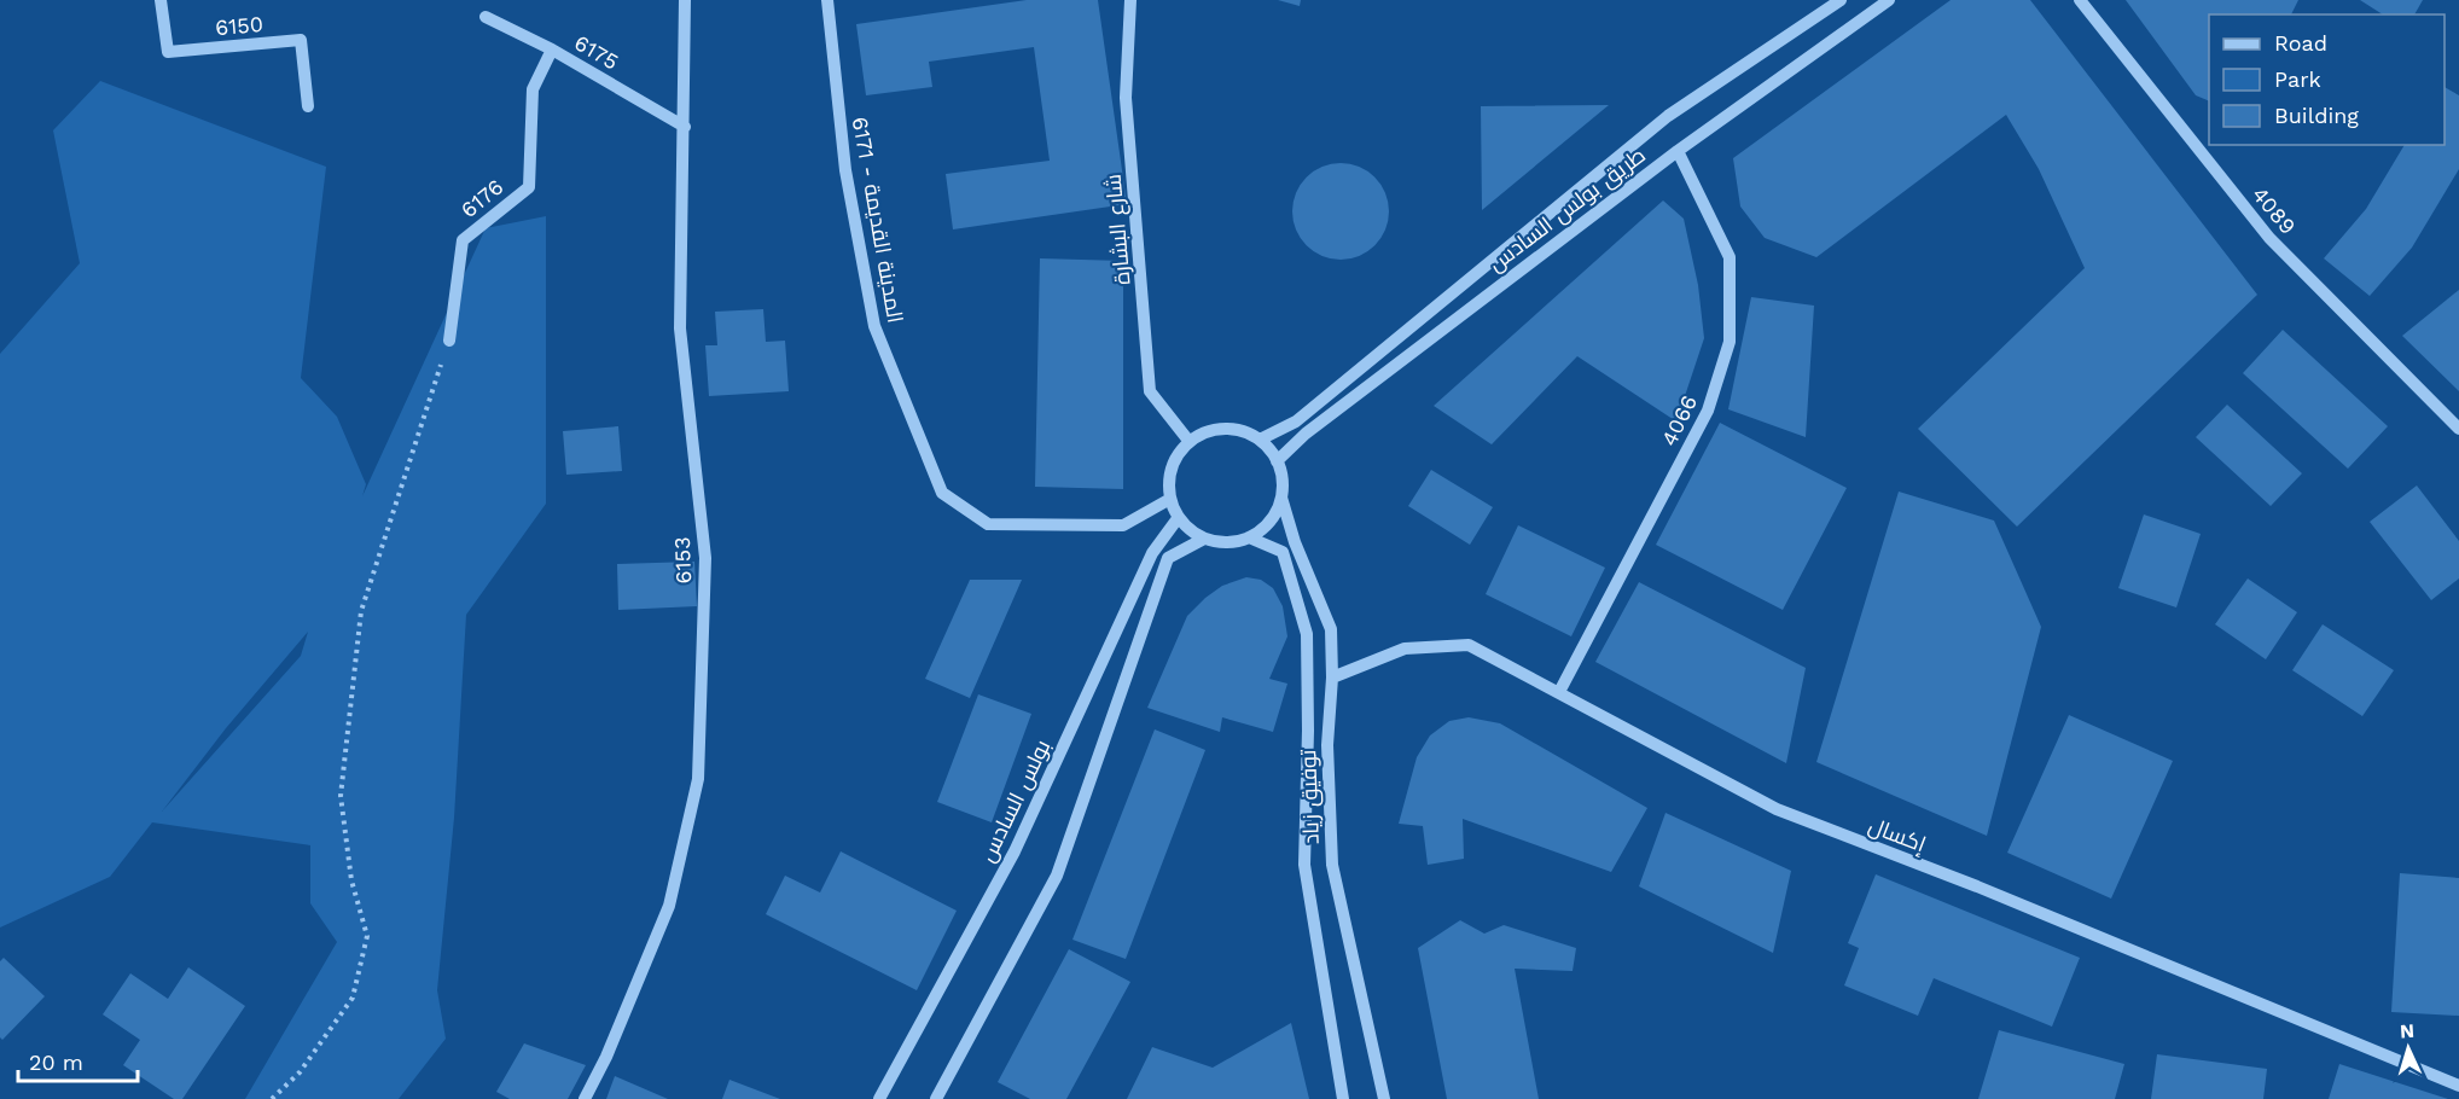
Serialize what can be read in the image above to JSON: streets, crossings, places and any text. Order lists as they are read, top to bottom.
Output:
{
  "streets": {
    "street": [
      "6150",
      "6175",
      "6176",
      "طريق بولس السادس",
      "4089",
      "المدينة القديمة - 6171",
      "شارع البشارة",
      "4066",
      "6153",
      "توفيق زياد",
      "بولس السادس",
      "إكسال"
    ]
  },
  "crossings": [
    ["6175", "6176"],
    ["6175", "6153"],
    ["طريق بولس السادس", "المدينة القديمة - 6171"],
    ["طريق بولس السادس", "شارع البشارة"],
    ["طريق بولس السادس", "4066"],
    ["طريق بولس السادس", "توفيق زياد"],
    ["طريق بولس السادس", "بولس السادس"],
    ["المدينة القديمة - 6171", "شارع البشارة"],
    ["المدينة القديمة - 6171", "توفيق زياد"],
    ["المدينة القديمة - 6171", "بولس السادس"],
    ["شارع البشارة", "توفيق زياد"],
    ["شارع البشارة", "بولس السادس"],
    ["4066", "إكسال"],
    ["توفيق زياد", "بولس السادس"],
    ["توفيق زياد", "إكسال"]
  ],
  "legend": ["Road", "Park", "Building"],
  "scale_bar": "20 m",
  "north": "top"
}
